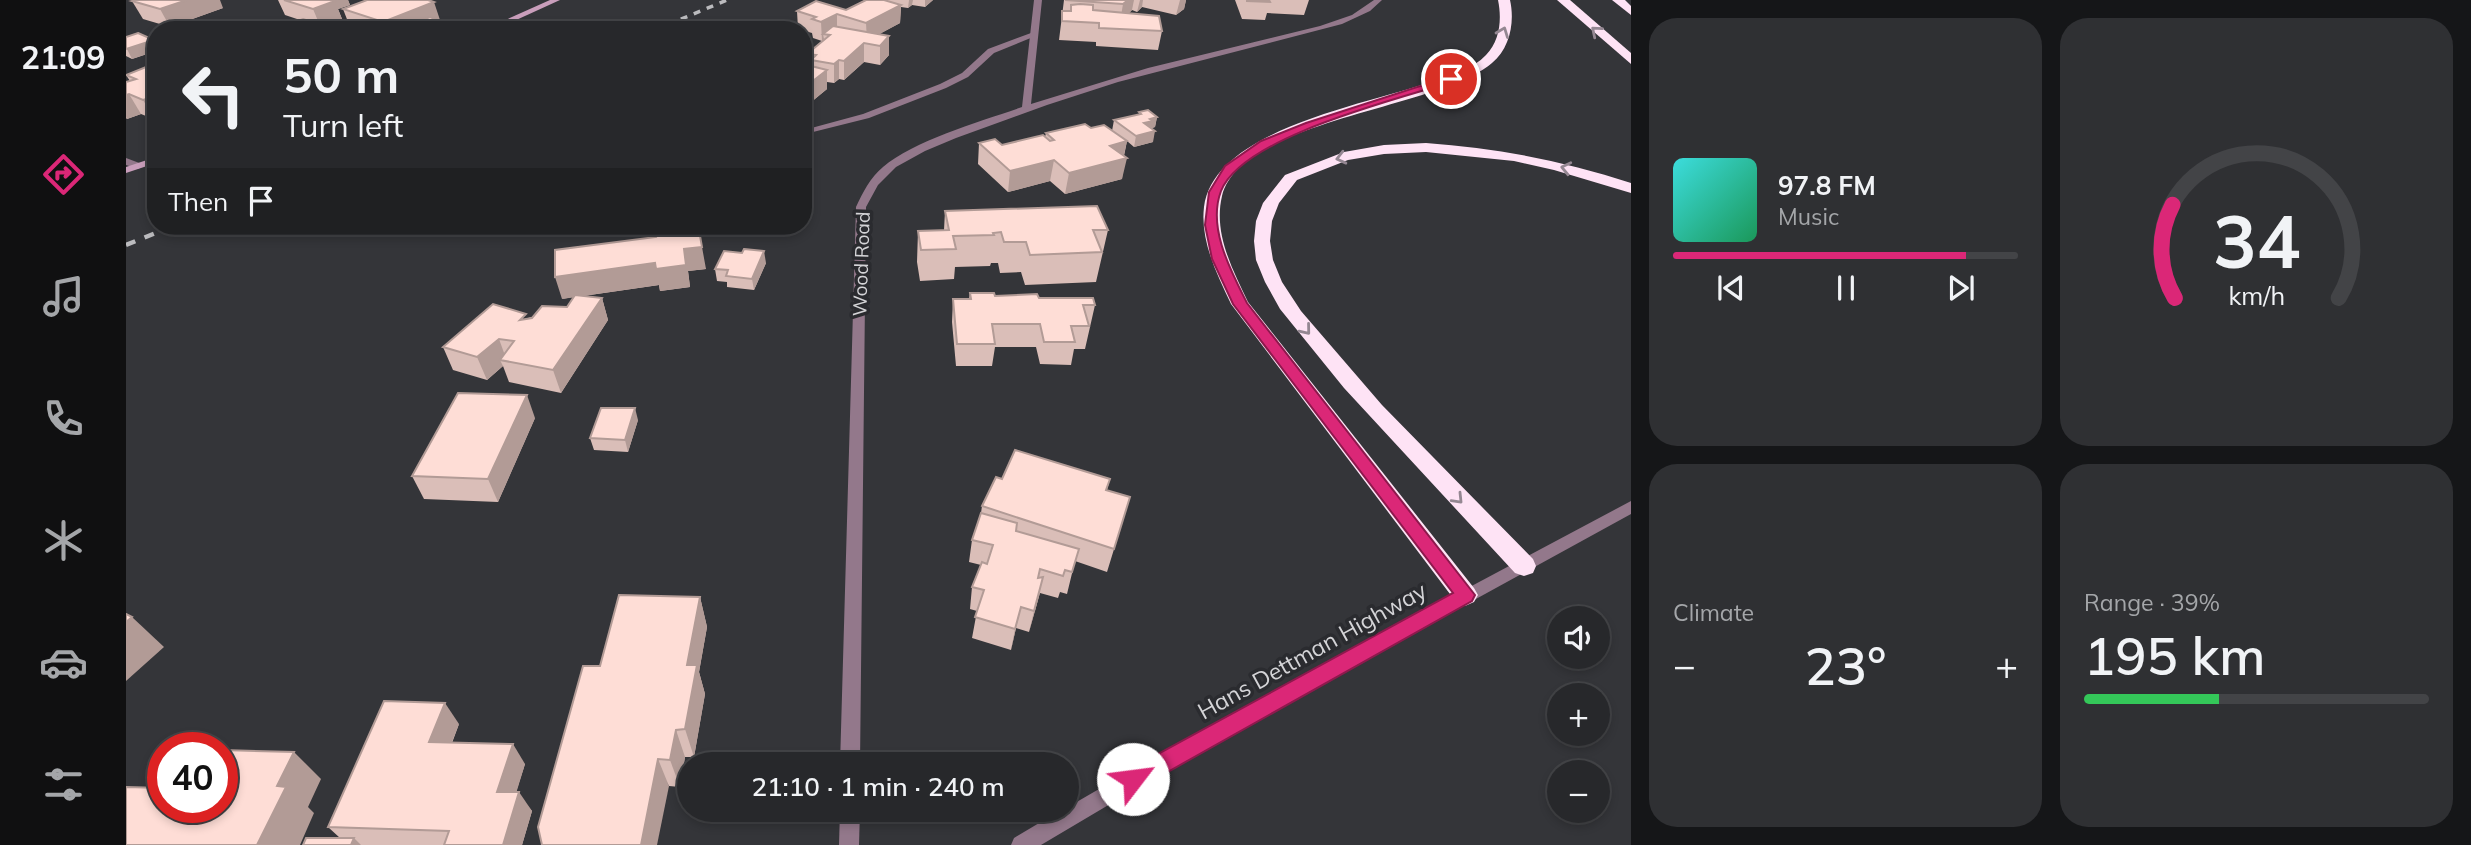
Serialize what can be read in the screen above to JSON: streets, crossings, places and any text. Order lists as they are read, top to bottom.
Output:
{
  "streets": {
    "street": ["Wood Road", "Hans Dettman Highway"]
  },
  "page": {
    "tabs": "21:09",
    "turn": ["50 m", "Turn left"],
    "song": ["97.8 FM", "Music"],
    "then": "Then",
    "tile": [
      "Climate",
      ["Range · 39%", "195 km"]
    ],
    "map_buttons": ["+", "−"],
    "heat": ["−", "23°", "+"],
    "limit": "40",
    "trip": "21:10 · 1 min · 240 m",
    "gauge": ["34", "km/h"]
  }
}
